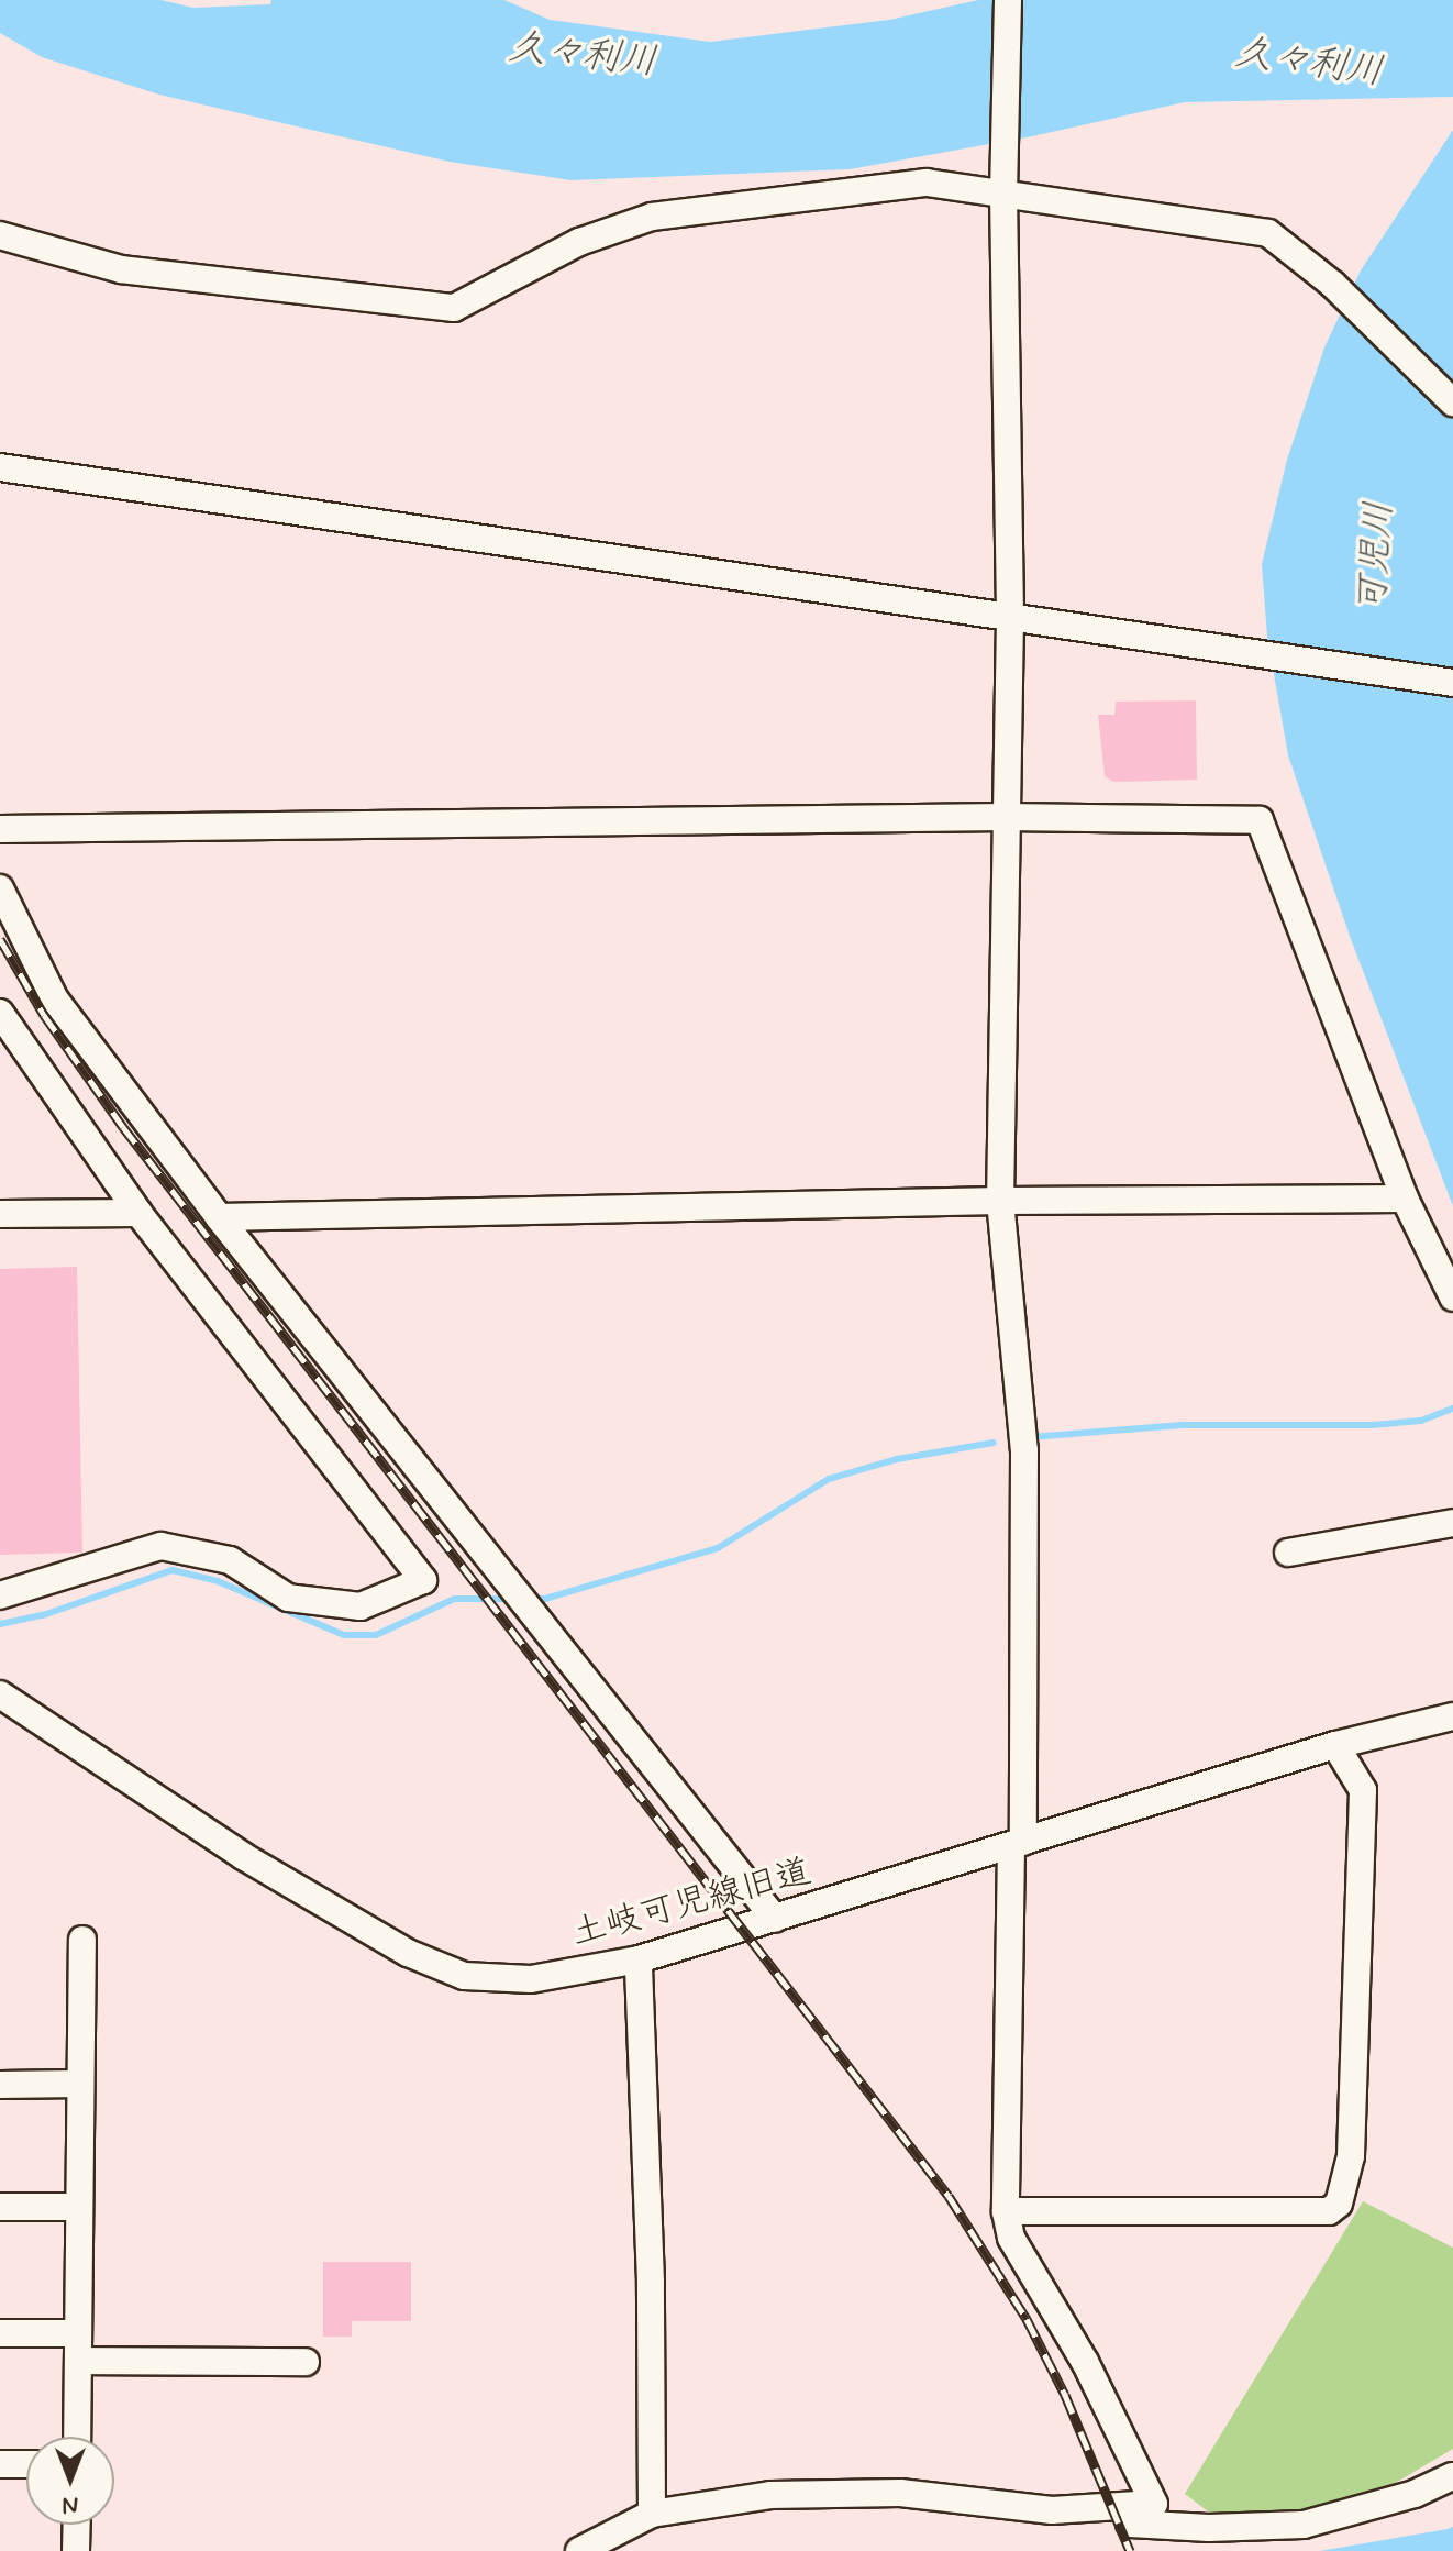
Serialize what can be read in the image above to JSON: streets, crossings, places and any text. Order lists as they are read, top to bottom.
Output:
{
  "streets": {
    "street": ["土岐可児線旧道"]
  },
  "water": ["久々利川", "可児川"],
  "north": "bottom"
}
